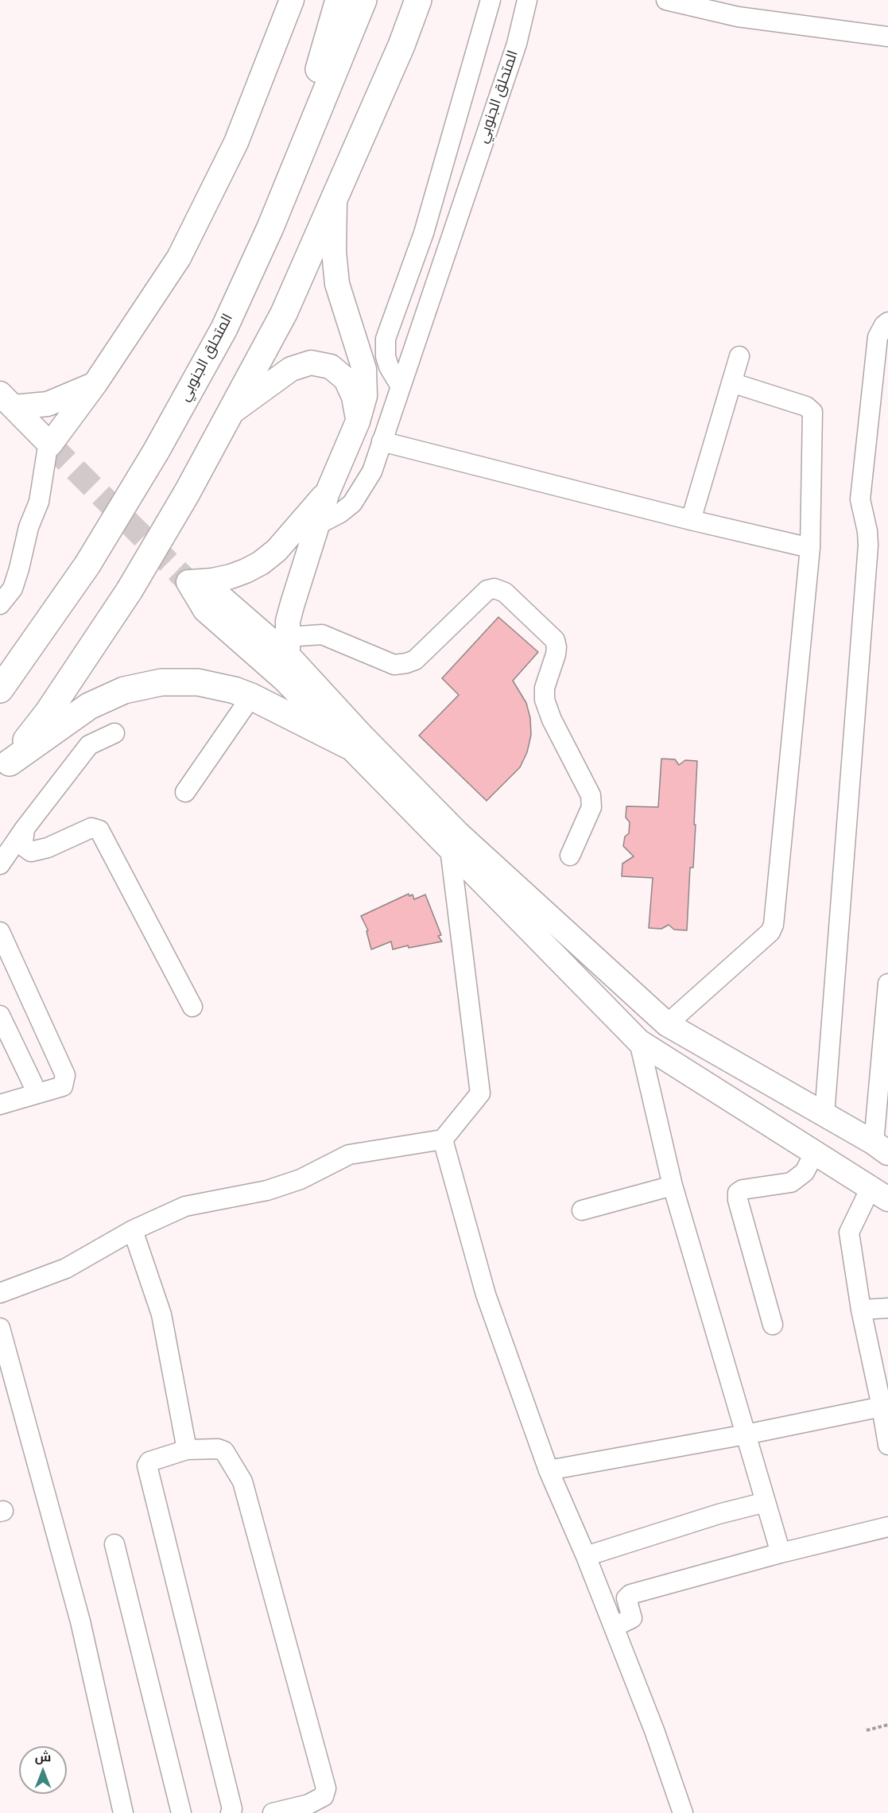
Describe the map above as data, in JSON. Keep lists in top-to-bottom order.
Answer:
{
  "streets": {
    "highway": ["المتحلق الجنوبي"]
  },
  "north": "top"
}
